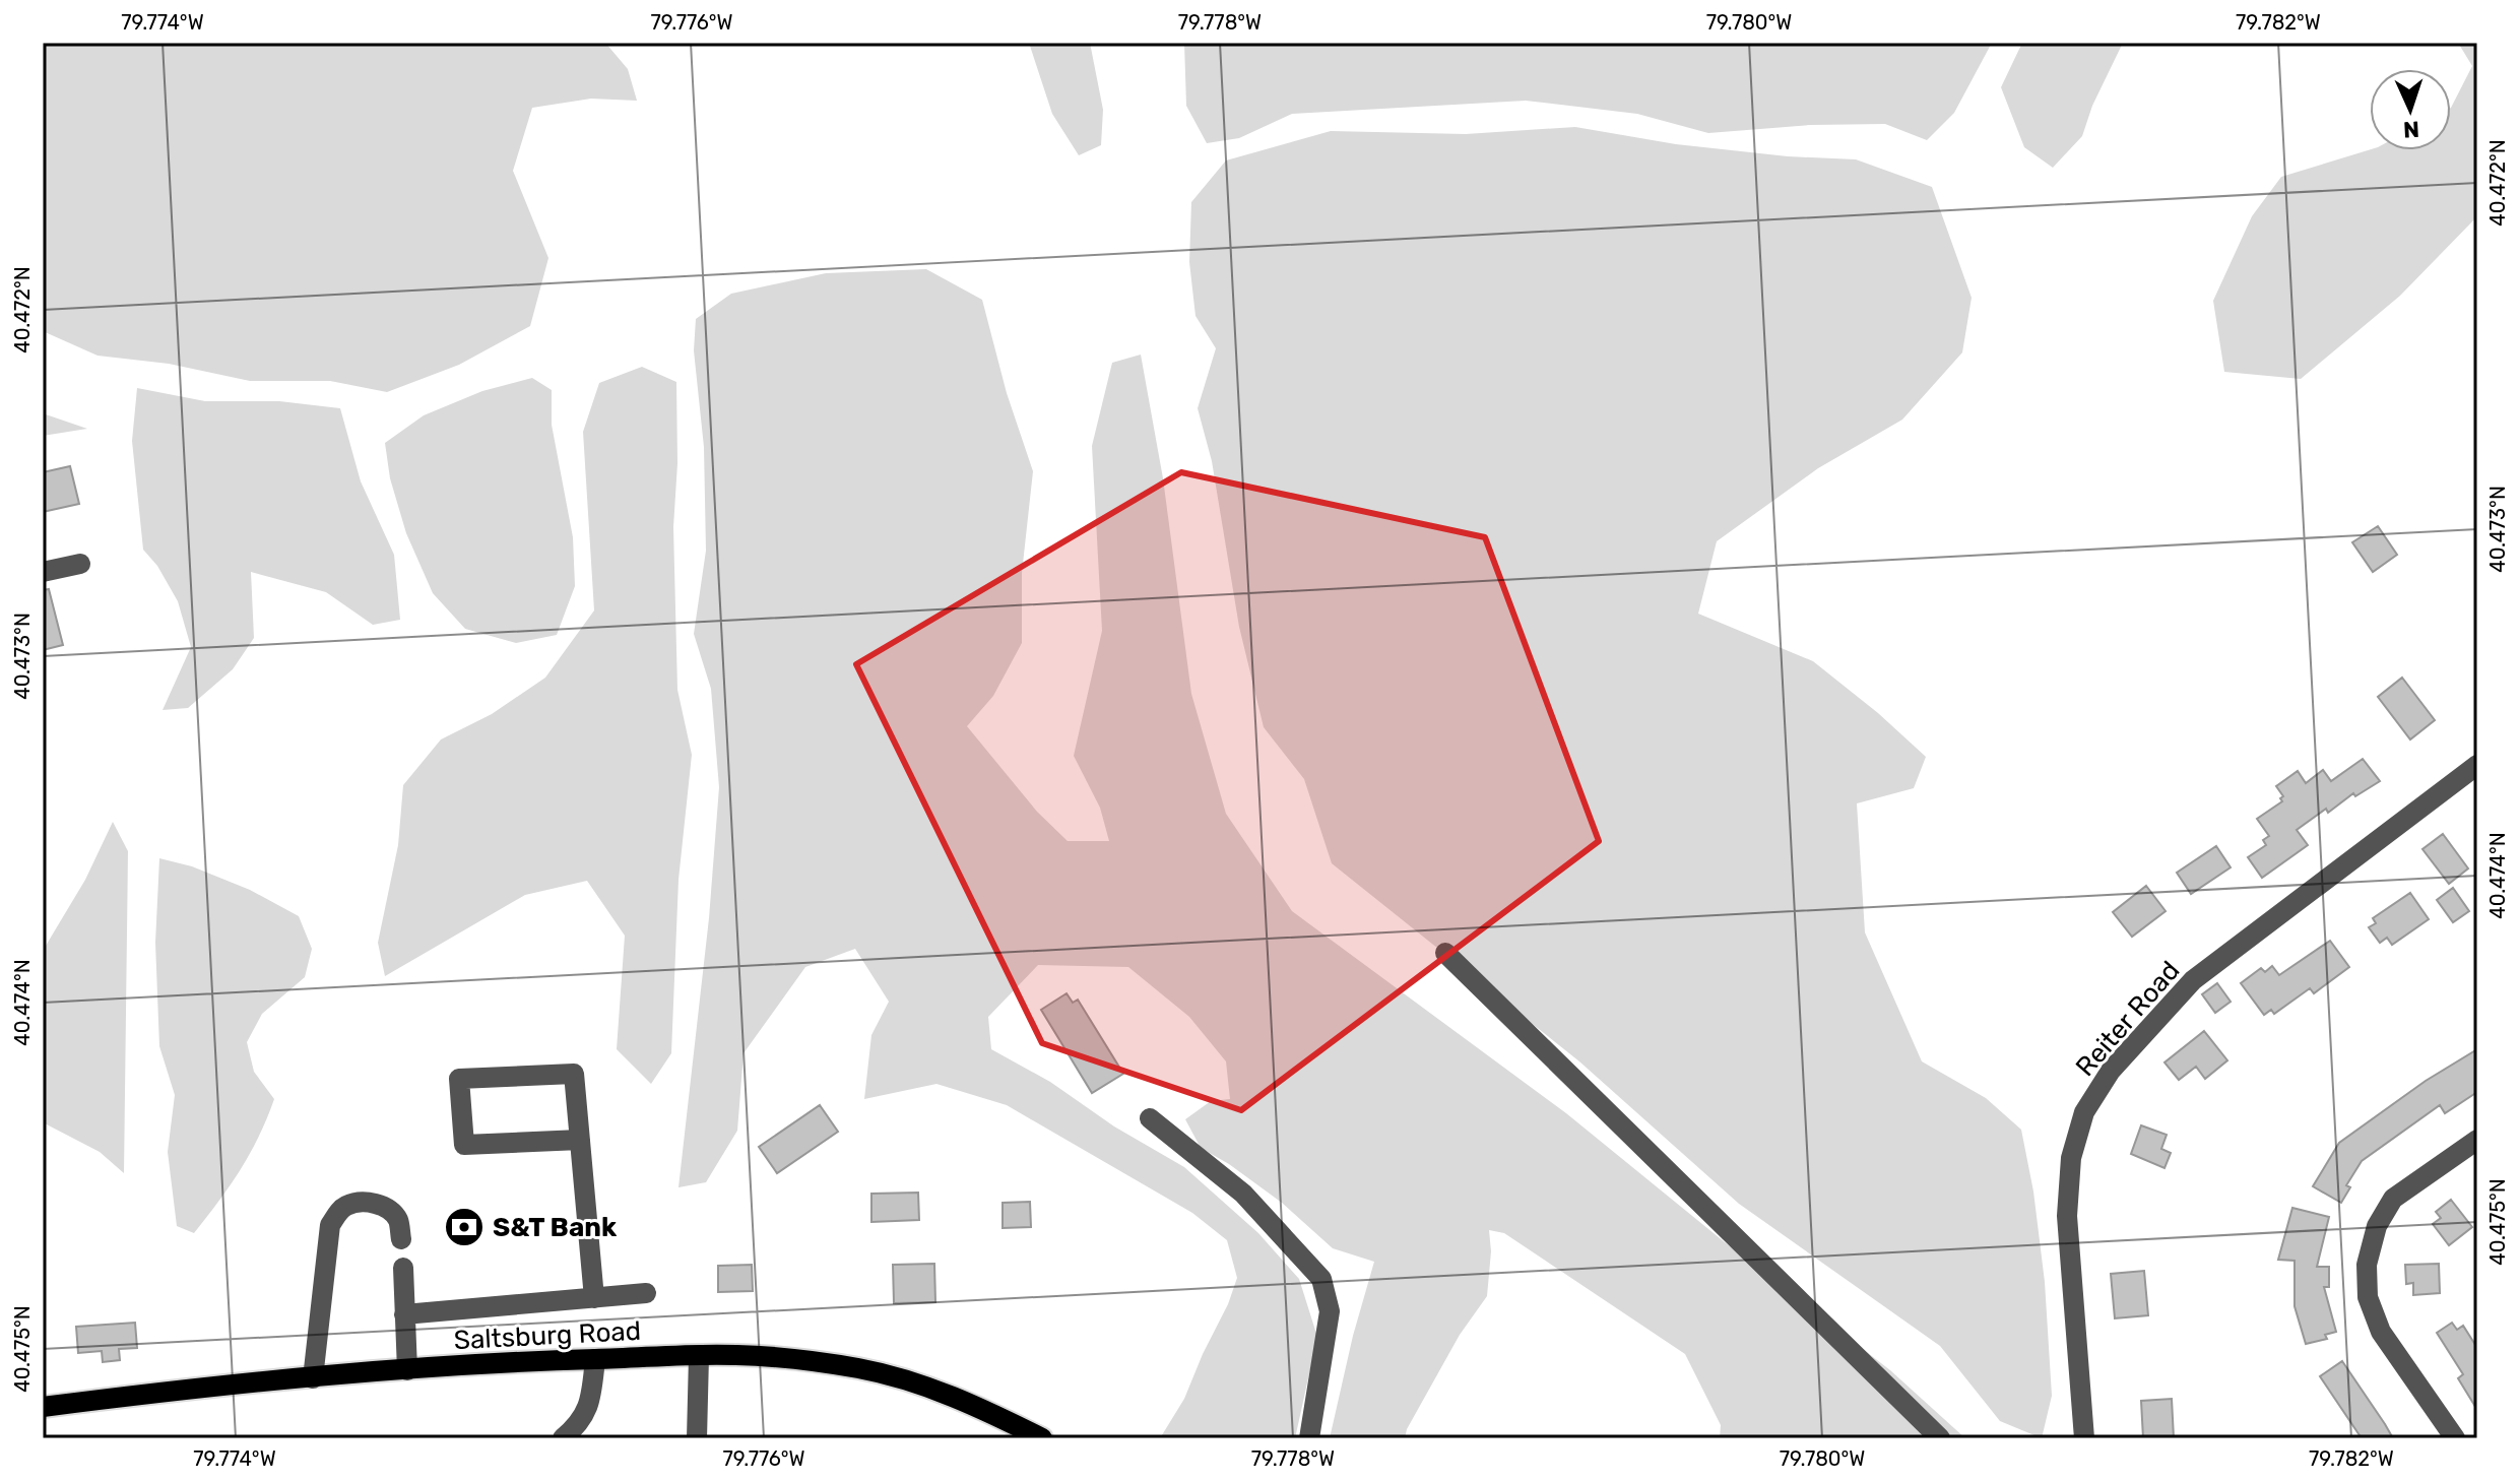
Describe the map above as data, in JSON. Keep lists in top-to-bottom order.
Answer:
{
  "streets": {
    "main road": ["Saltsburg Road"],
    "street": ["Reiter Road"]
  },
  "places": {
    "bank": ["S&T Bank"]
  },
  "north": "bottom",
  "coordinates": [
    "79.774°W",
    "79.776°W",
    "79.778°W",
    "79.780°W",
    "79.782°W",
    "40.472°N",
    "40.473°N",
    "40.474°N",
    "40.475°N"
  ]
}
